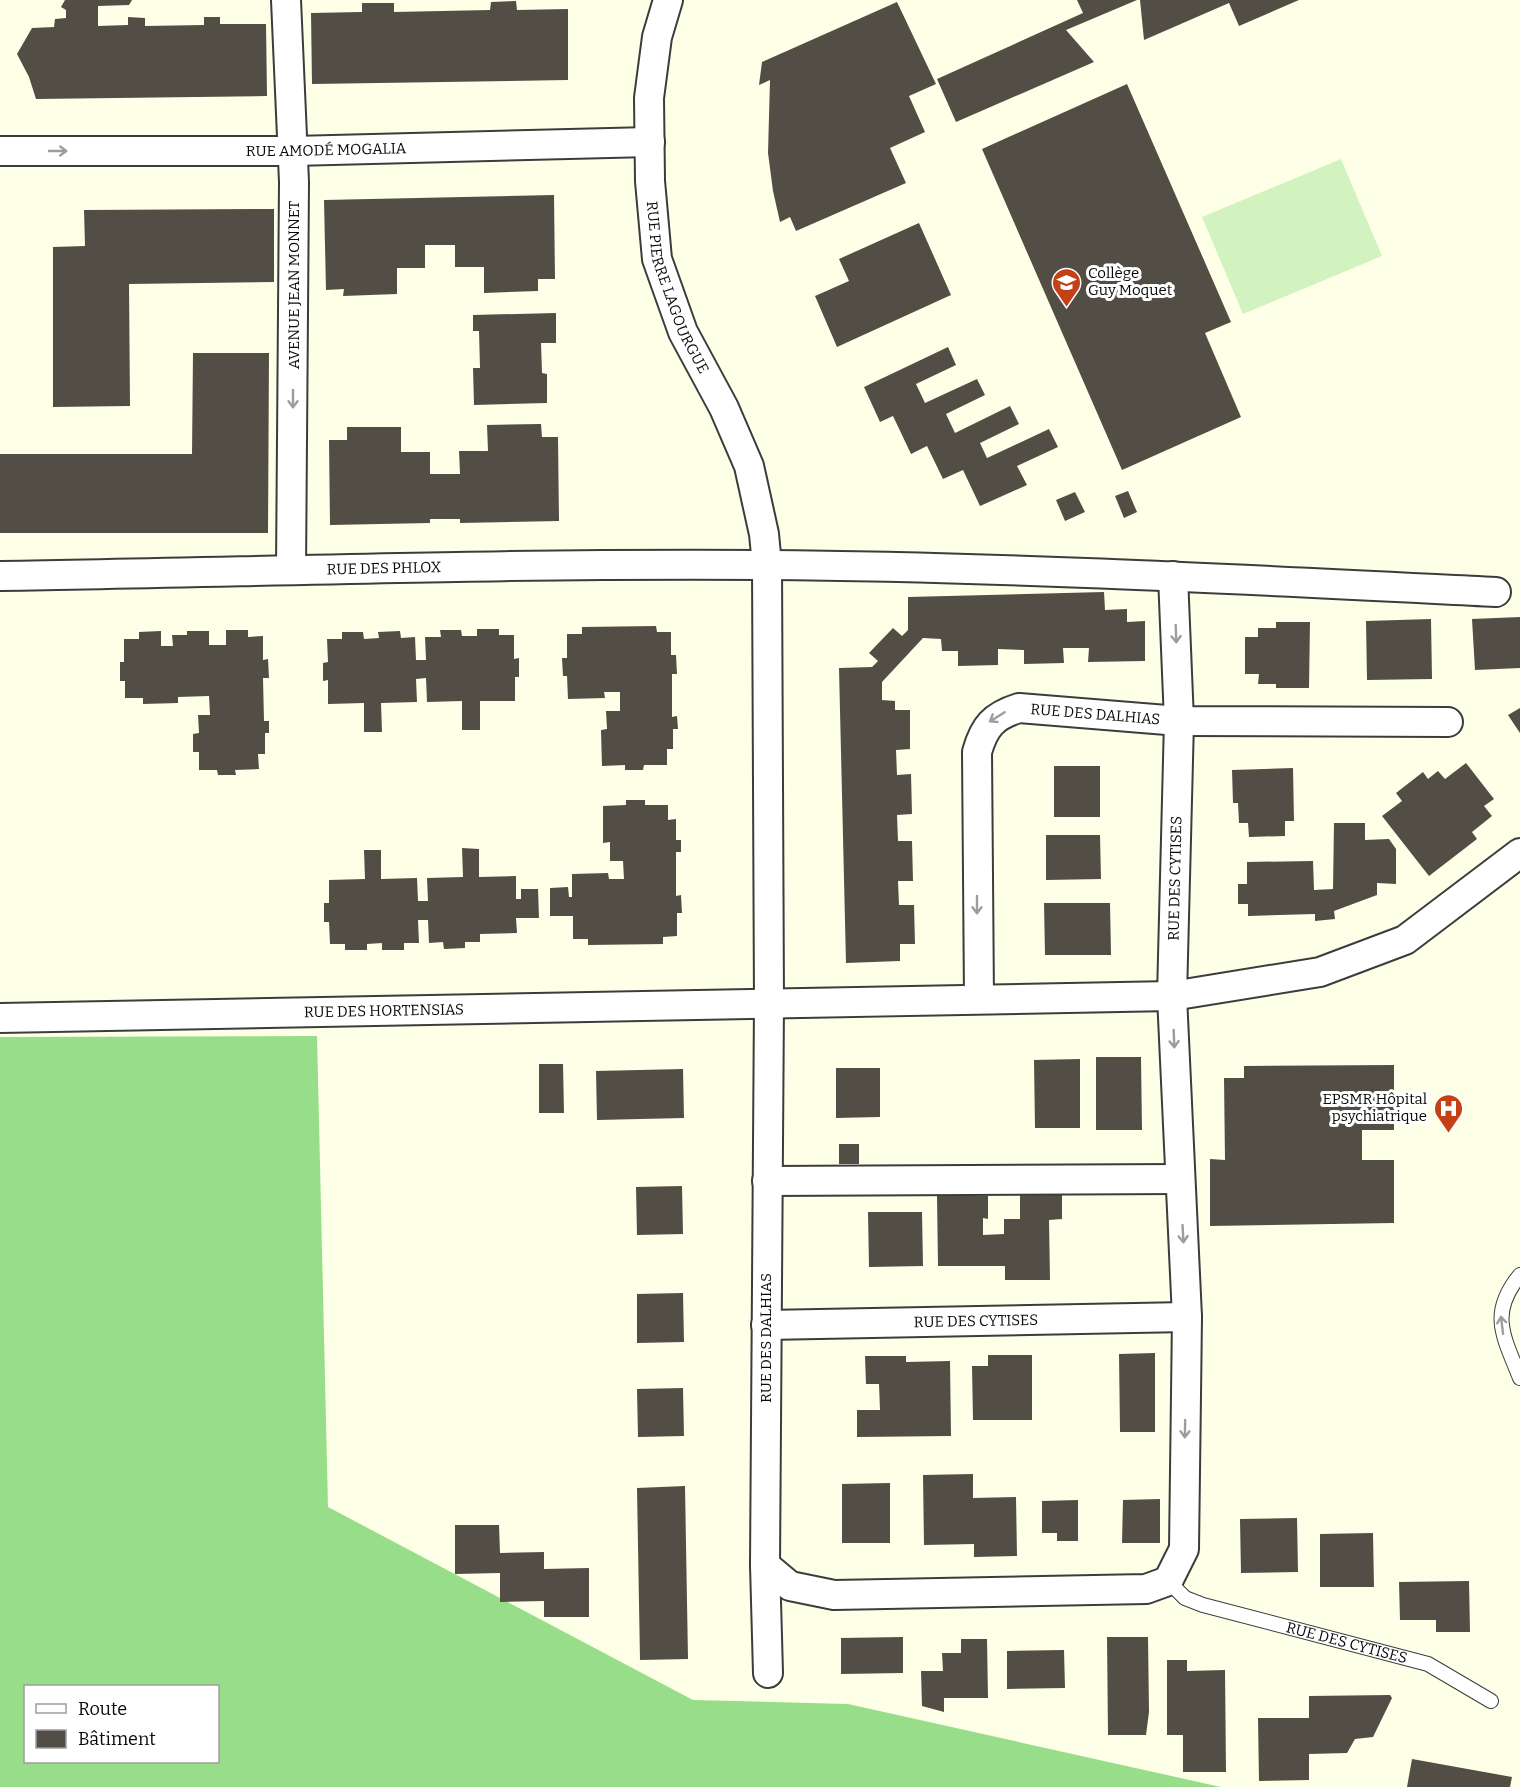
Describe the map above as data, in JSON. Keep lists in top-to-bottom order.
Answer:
{
  "streets": {
    "street": [
      "RUE AMODÉ MOGALIA",
      "AVENUE JEAN MONNET",
      "RUE PIERRE LAGOURGUE",
      "RUE DES PHLOX",
      "RUE DES DALHIAS",
      "RUE DES CYTISES",
      "RUE DES HORTENSIAS"
    ]
  },
  "crossings": [
    ["RUE AMODÉ MOGALIA", "AVENUE JEAN MONNET"],
    ["RUE AMODÉ MOGALIA", "RUE PIERRE LAGOURGUE"],
    ["AVENUE JEAN MONNET", "RUE DES PHLOX"],
    ["RUE PIERRE LAGOURGUE", "RUE DES PHLOX"],
    ["RUE PIERRE LAGOURGUE", "RUE DES DALHIAS"],
    ["RUE DES PHLOX", "RUE DES DALHIAS"],
    ["RUE DES PHLOX", "RUE DES CYTISES"],
    ["RUE DES DALHIAS", "RUE DES CYTISES"],
    ["RUE DES DALHIAS", "RUE DES HORTENSIAS"]
  ],
  "one_way": ["RUE AMODÉ MOGALIA", "AVENUE JEAN MONNET", "RUE DES CYTISES"],
  "places": {
    "school or university": ["Collège Guy Moquet"],
    "hospital": ["EPSMR Hôpital psychiatrique"]
  },
  "legend": ["Route", "Bâtiment"]
}
